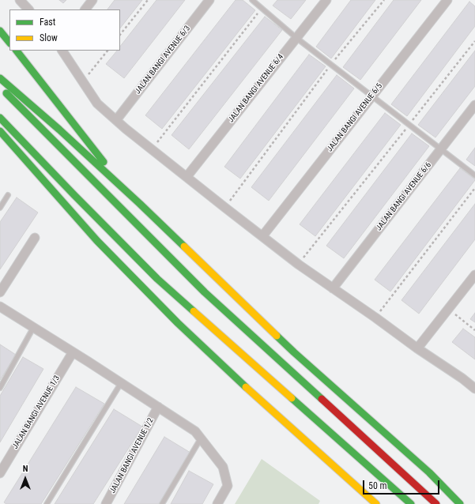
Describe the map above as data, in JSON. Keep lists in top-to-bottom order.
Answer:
{
  "streets": {
    "street": [
      "JALAN BANGI AVENUE 6/3",
      "JALAN BANGI AVENUE 6/4",
      "JALAN BANGI AVENUE 6/5",
      "JALAN BANGI AVENUE 6/6",
      "JALAN BANGI AVENUE 1/3",
      "JALAN BANGI AVENUE 1/2"
    ]
  },
  "legend": ["Fast", "Slow"],
  "scale_bar": "50 m",
  "north": "top"
}
